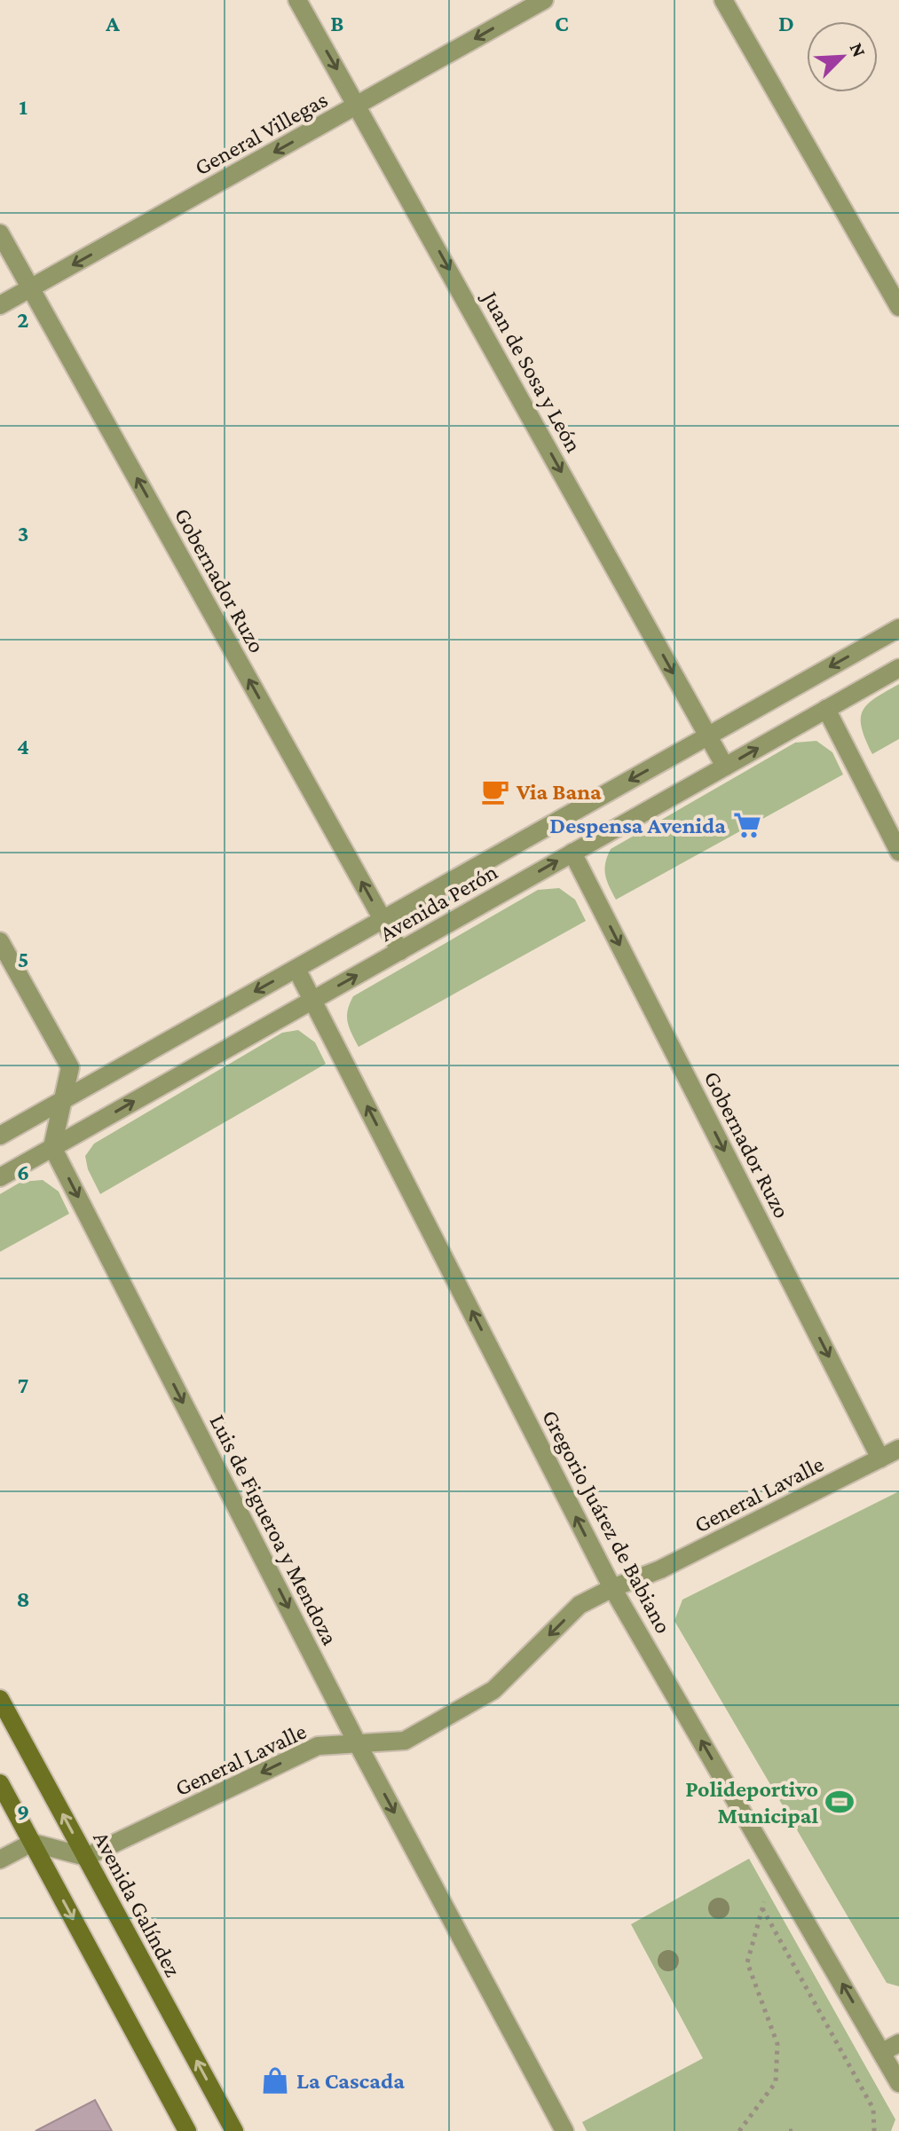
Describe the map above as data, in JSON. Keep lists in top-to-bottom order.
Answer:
{
  "streets": {
    "main road": ["Avenida Galíndez"],
    "street": [
      "General Villegas",
      "Juan de Sosa y León",
      "Gobernador Ruzo",
      "Avenida Perón",
      "General Lavalle",
      "Gregorio Juárez de Babiano",
      "Luis de Figueroa y Mendoza"
    ]
  },
  "crossings": [
    ["General Villegas", "Juan de Sosa y León"],
    ["General Villegas", "Gobernador Ruzo"],
    ["Juan de Sosa y León", "Avenida Perón"],
    ["Gobernador Ruzo", "Avenida Perón"],
    ["Gobernador Ruzo", "General Lavalle"],
    ["Avenida Perón", "Gregorio Juárez de Babiano"],
    ["Avenida Perón", "Luis de Figueroa y Mendoza"],
    ["General Lavalle", "Gregorio Juárez de Babiano"],
    ["General Lavalle", "Luis de Figueroa y Mendoza"],
    ["General Lavalle", "Avenida Galíndez"]
  ],
  "one_way": [
    "General Villegas",
    "Juan de Sosa y León",
    "General Lavalle",
    "Gregorio Juárez de Babiano",
    "Luis de Figueroa y Mendoza"
  ],
  "places": {
    "cafe": ["Via Bana"],
    "supermarket": ["Despensa Avenida"],
    "sports": ["Polideportivo Municipal"],
    "shop": ["La Cascada"]
  },
  "north": "top right",
  "grid": {
    "columns": [
      "A",
      "B",
      "C",
      "D"
    ],
    "rows": [
      "1",
      "2",
      "3",
      "4",
      "5",
      "6",
      "7",
      "8",
      "9"
    ]
  }
}
